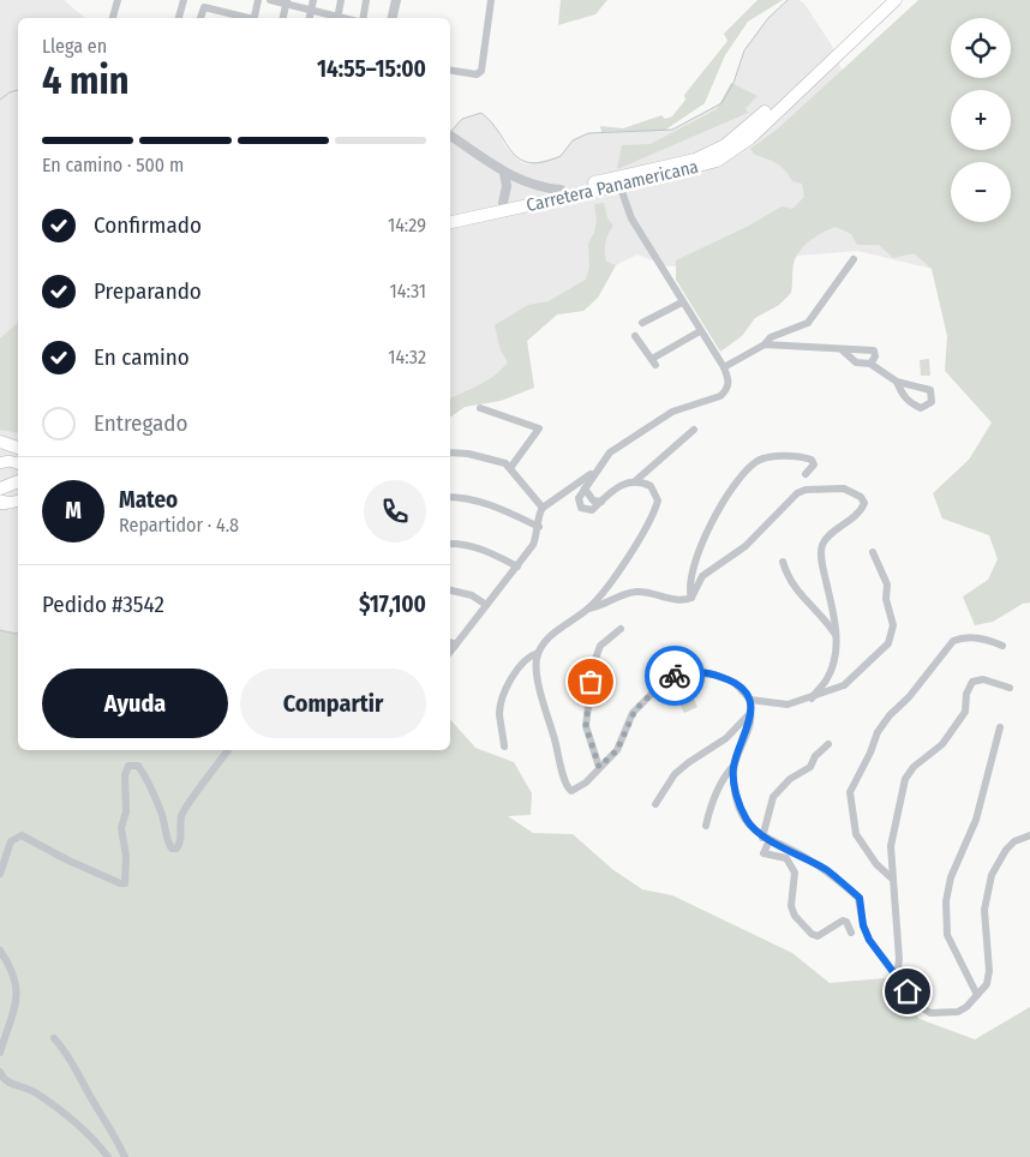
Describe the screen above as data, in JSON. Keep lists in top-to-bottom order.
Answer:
{
  "streets": {
    "highway": ["Carretera Panamericana"]
  },
  "page": {
    "map_buttons": ["+", "−"],
    "heading": ["4 min", "Llega en", "14:55–15:00"],
    "panel": [
      "Mateo",
      "Repartidor · 4.8",
      "Pedido #3542",
      "$17,100"
    ],
    "bar": "En camino · 500 m",
    "list": [
      ["Confirmado", "14:29"],
      ["Preparando", "14:31"],
      ["En camino", "14:32"],
      "Entregado"
    ],
    "round": "M",
    "buttons": ["Ayuda", "Compartir"]
  }
}
